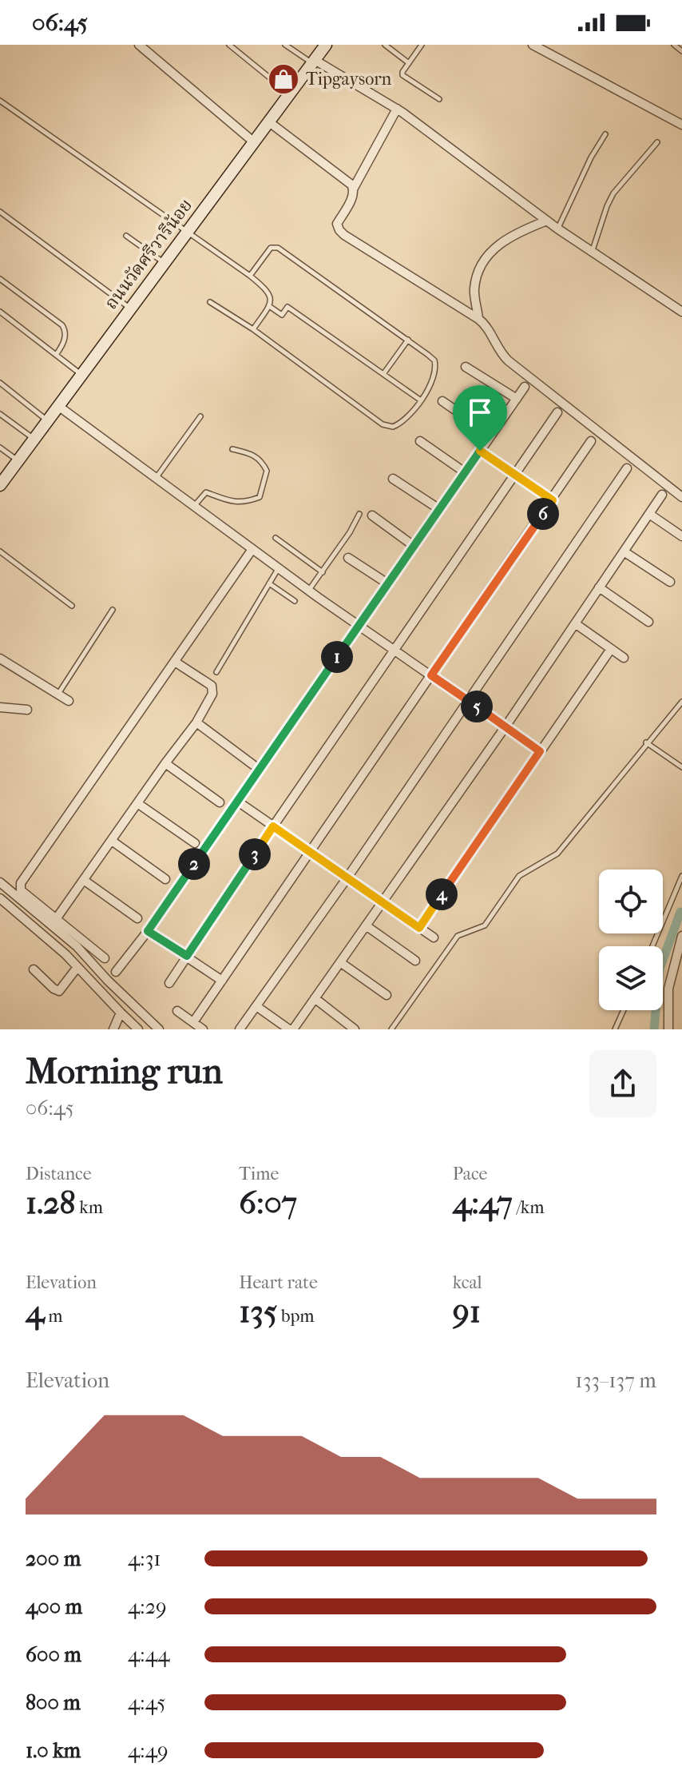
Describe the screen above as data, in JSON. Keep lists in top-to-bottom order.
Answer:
{
  "streets": {
    "main road": ["ถนนวัดศรีวารีน้อย"]
  },
  "places": {
    "shop": ["Tipgaysorn"]
  },
  "page": {
    "status": "06:45",
    "pins": [
      "6",
      "1",
      "5",
      "3",
      "2",
      "4"
    ],
    "heading": ["Morning run", "06:45"],
    "stats": [
      ["Distance", "1.28 km"],
      ["Time", "6:07"],
      ["Pace", "4:47 /km"],
      ["Elevation", "4 m"],
      ["Heart rate", "135 bpm"],
      ["kcal", "91"]
    ],
    "chart": ["Elevation", "133–137 m"],
    "list": [
      {
        "name": "200 m",
        "note": "4:31"
      },
      {
        "name": "400 m",
        "note": "4:29"
      },
      {
        "name": "600 m",
        "note": "4:44"
      },
      {
        "name": "800 m",
        "note": "4:45"
      },
      {
        "name": "1.0 km",
        "note": "4:49"
      }
    ]
  }
}
